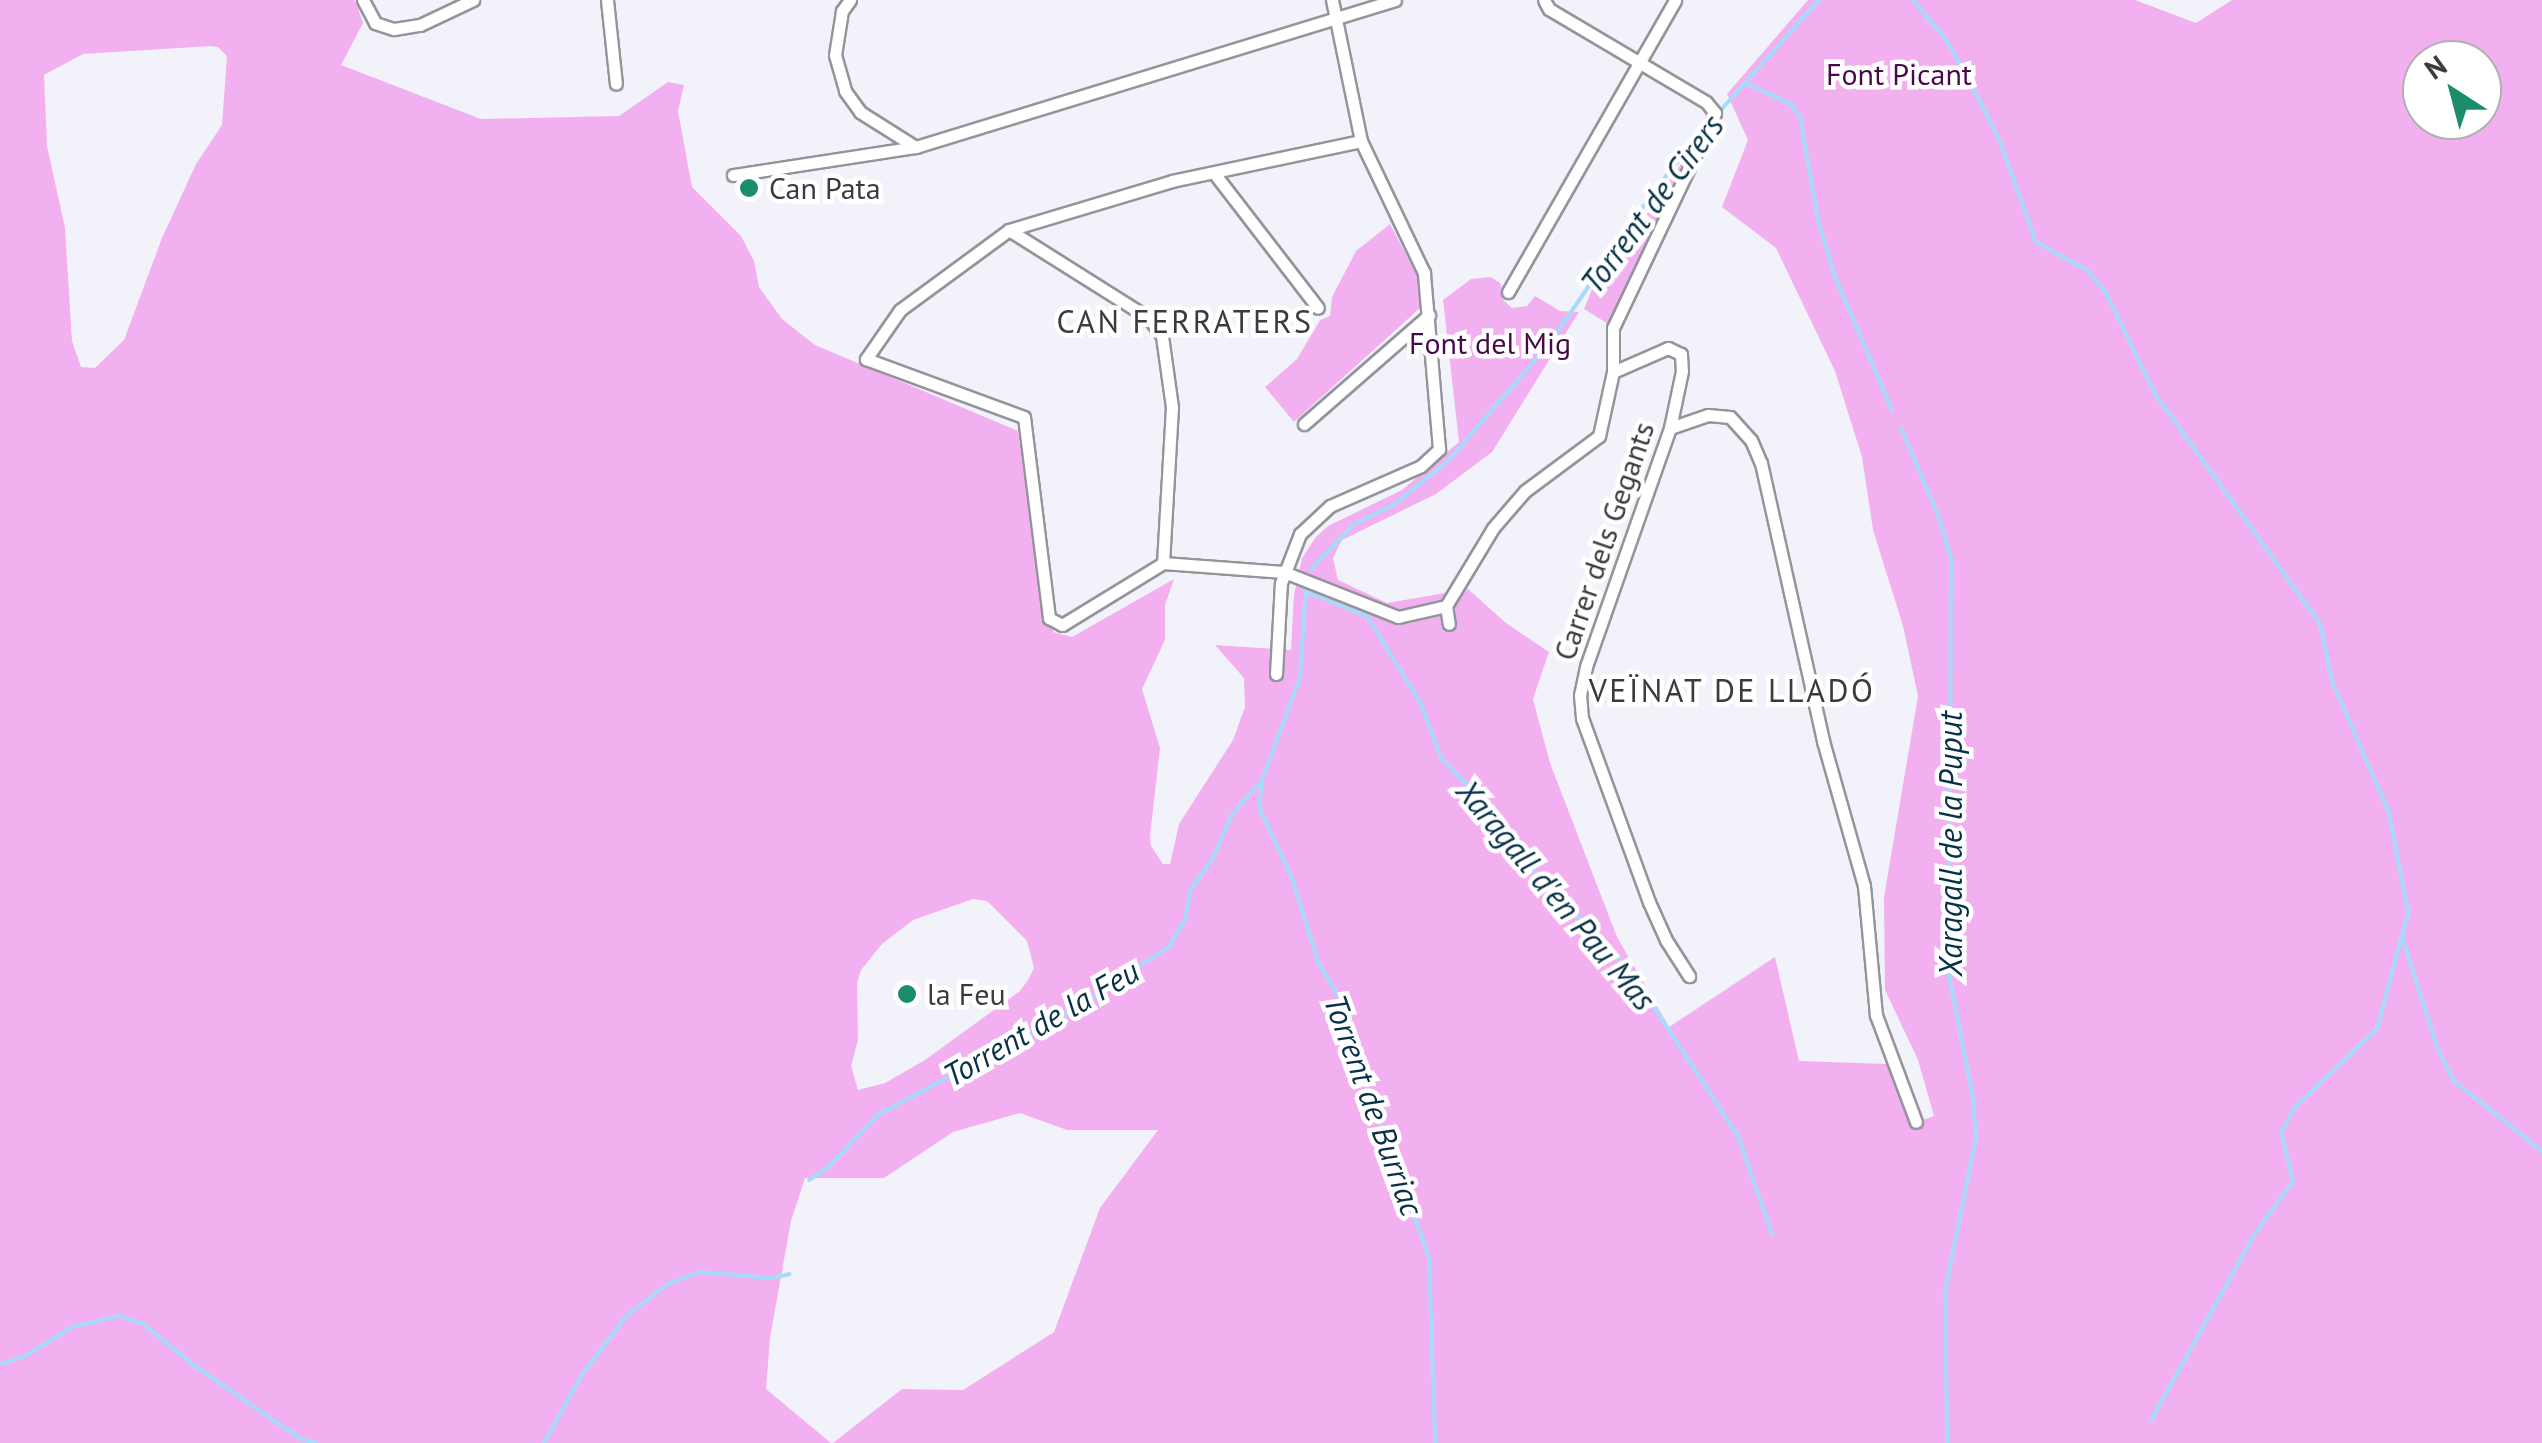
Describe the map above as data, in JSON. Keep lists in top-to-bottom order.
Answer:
{
  "streets": {
    "street": ["Carrer dels Gegants"]
  },
  "districts": ["CAN FERRATERS", "VEÏNAT DE LLADÓ"],
  "water": [
    "Torrent de Cirers",
    "Xaragall de la Puput",
    "Xaragall d'en Pau Mas",
    "Torrent de la Feu",
    "Torrent de Burriac"
  ],
  "parks": ["Font Picant", "Font del Mig"],
  "places": ["Can Pata", "la Feu"],
  "north": "top left"
}
